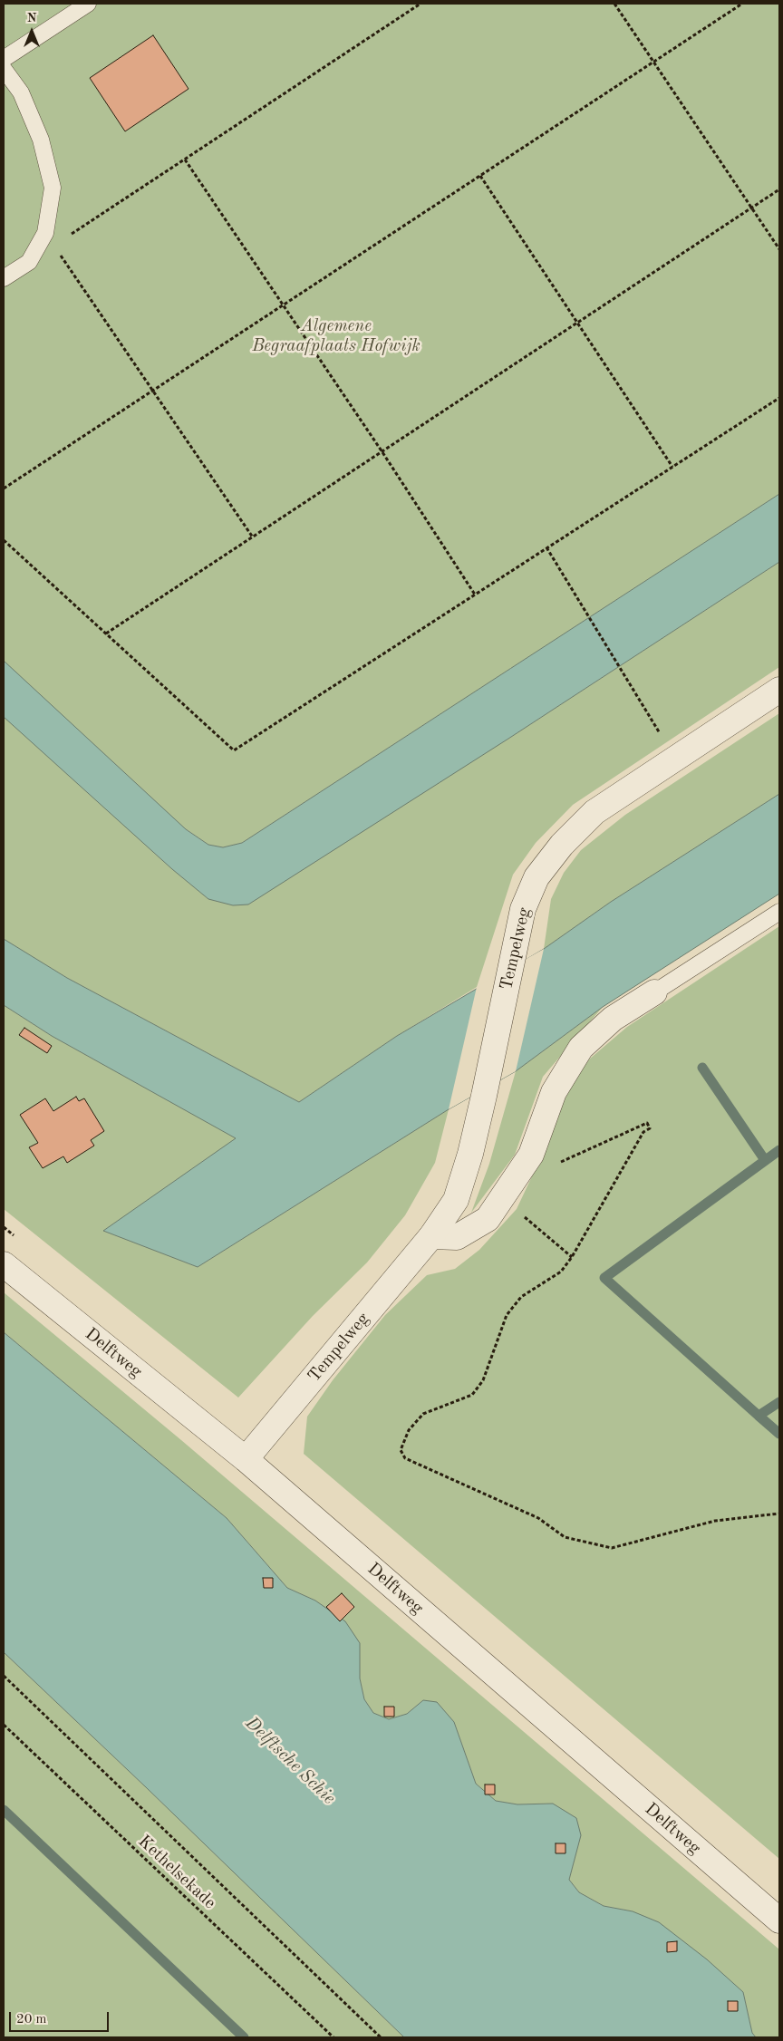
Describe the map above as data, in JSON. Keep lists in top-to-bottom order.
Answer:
{
  "streets": {
    "street": ["Tempelweg", "Delftweg"],
    "path": ["Kethelsekade"]
  },
  "crossings": [
    ["Tempelweg", "Delftweg"]
  ],
  "water": ["Delftsche Schie"],
  "parks": ["Algemene Begraafplaats Hofwijk"],
  "scale_bar": "20 m",
  "north": "top"
}
